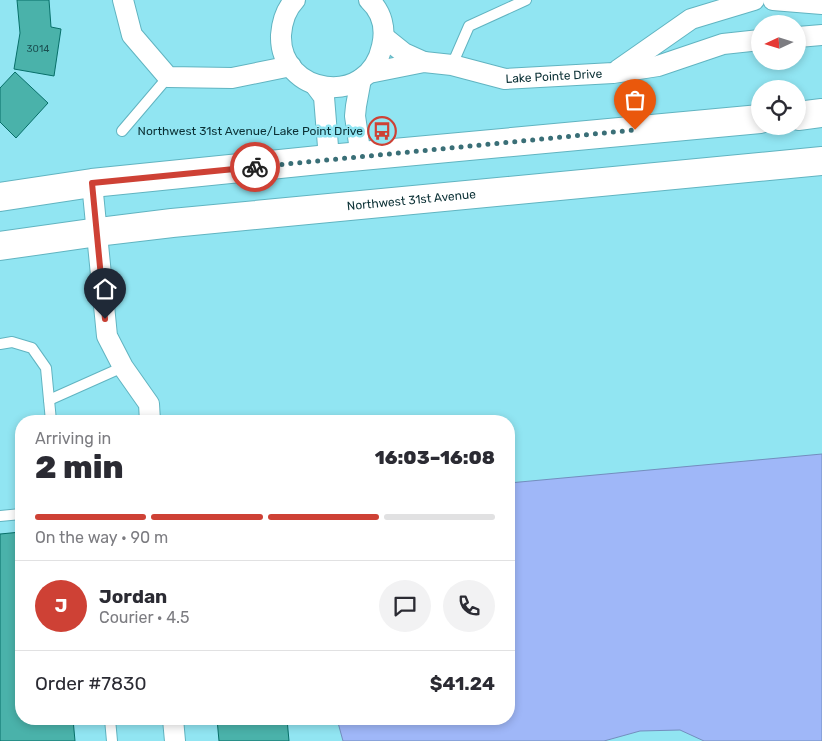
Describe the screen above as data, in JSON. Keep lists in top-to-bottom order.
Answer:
{
  "streets": {
    "main road": ["Northwest 31st Avenue"],
    "street": ["Lake Pointe Drive"]
  },
  "places": {
    "bus stop": ["Northwest 31st Avenue/Lake Point Drive"]
  },
  "house_numbers": ["3014"],
  "north": "left",
  "page": {
    "heading": ["2 min", "Arriving in", "16:03–16:08"],
    "panel": [
      "Jordan",
      "Courier · 4.5",
      "Order #7830",
      "$41.24"
    ],
    "bar": "On the way · 90 m",
    "round": "J"
  }
}
